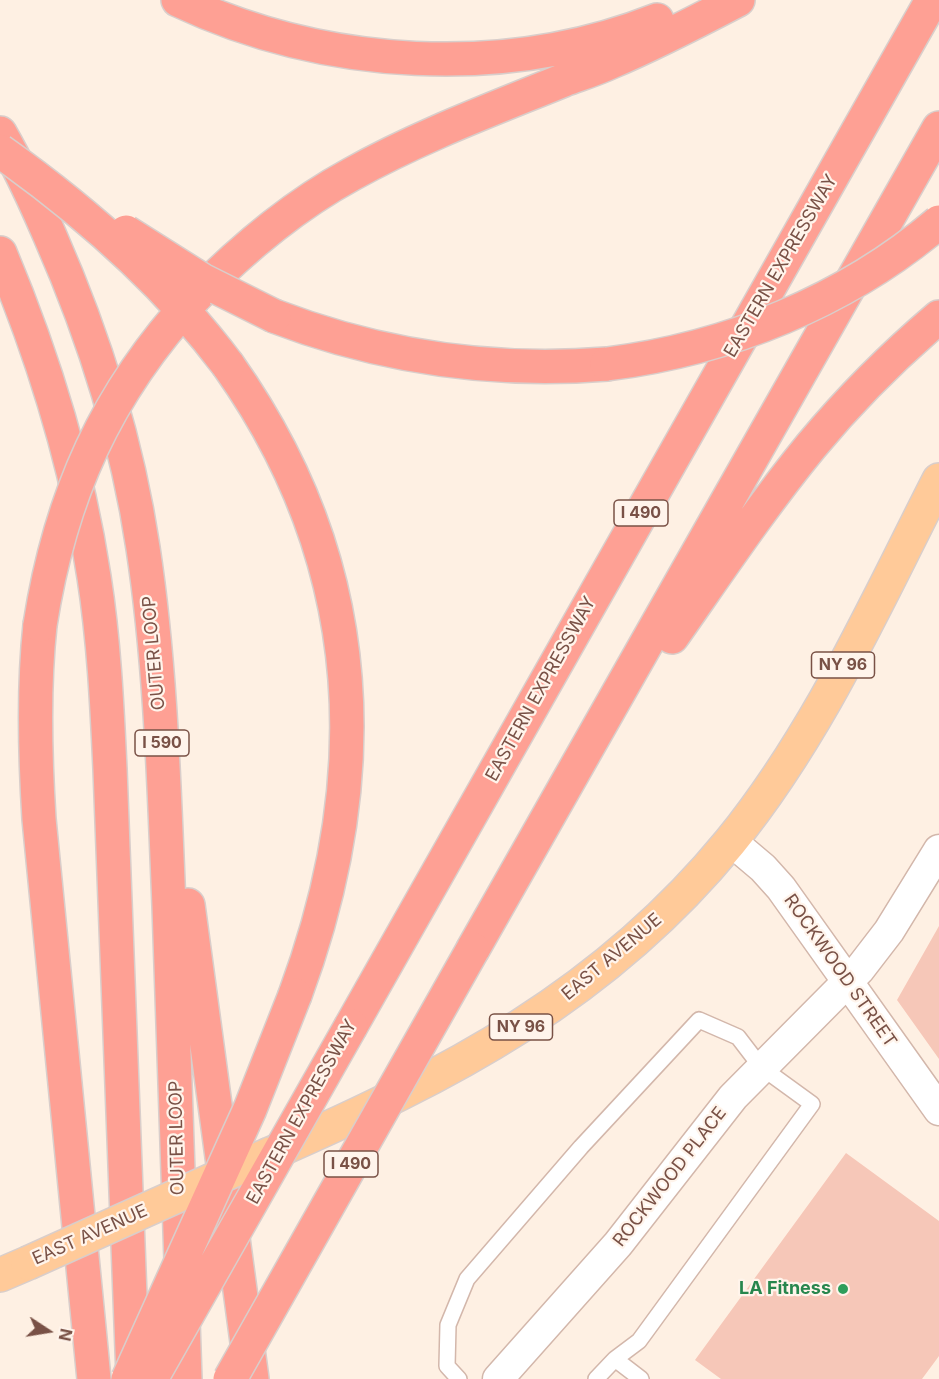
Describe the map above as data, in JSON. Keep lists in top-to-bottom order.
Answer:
{
  "streets": {
    "highway": [
      "EASTERN EXPRESSWAY",
      "I 490",
      "OUTER LOOP",
      "I 590"
    ],
    "main road": ["NY 96", "EAST AVENUE"],
    "street": ["ROCKWOOD STREET", "ROCKWOOD PLACE"]
  },
  "crossings": [
    ["EAST AVENUE", "ROCKWOOD STREET"],
    ["ROCKWOOD STREET", "ROCKWOOD PLACE"]
  ],
  "places": ["LA Fitness"],
  "north": "right"
}
